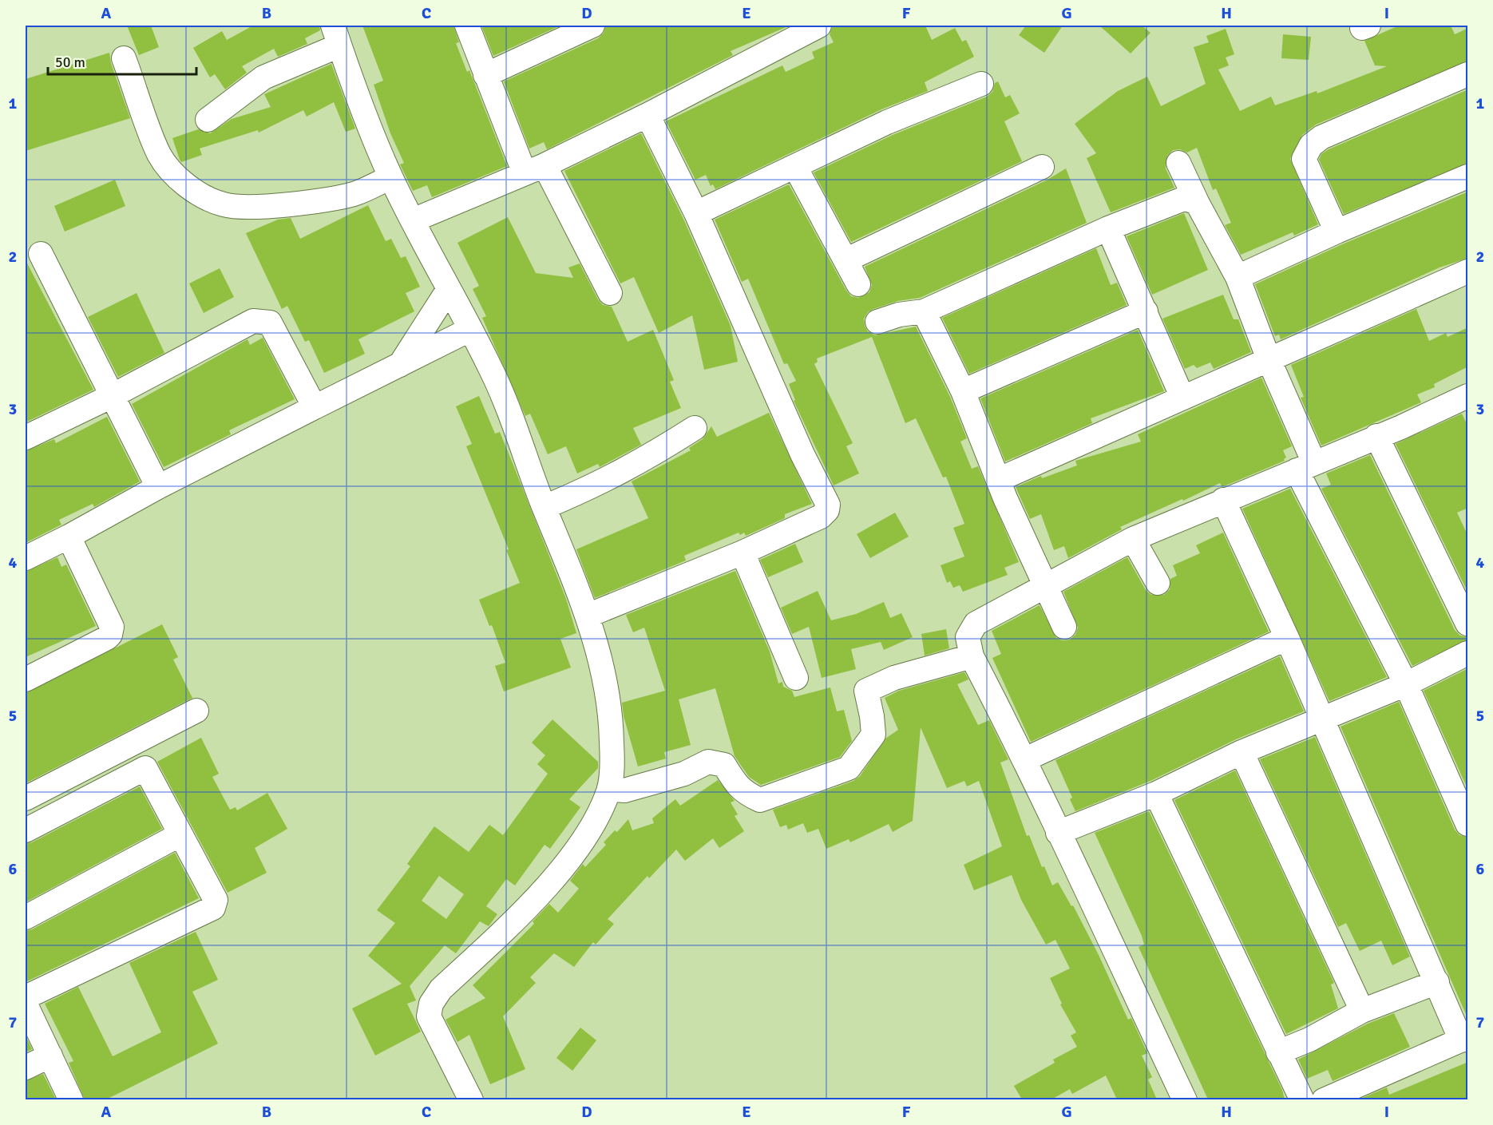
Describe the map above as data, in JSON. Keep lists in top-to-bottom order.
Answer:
{
  "scale_bar": "50 m",
  "grid": {
    "columns": [
      "A",
      "B",
      "C",
      "D",
      "E",
      "F",
      "G",
      "H",
      "I"
    ],
    "rows": [
      "1",
      "2",
      "3",
      "4",
      "5",
      "6",
      "7"
    ]
  }
}
